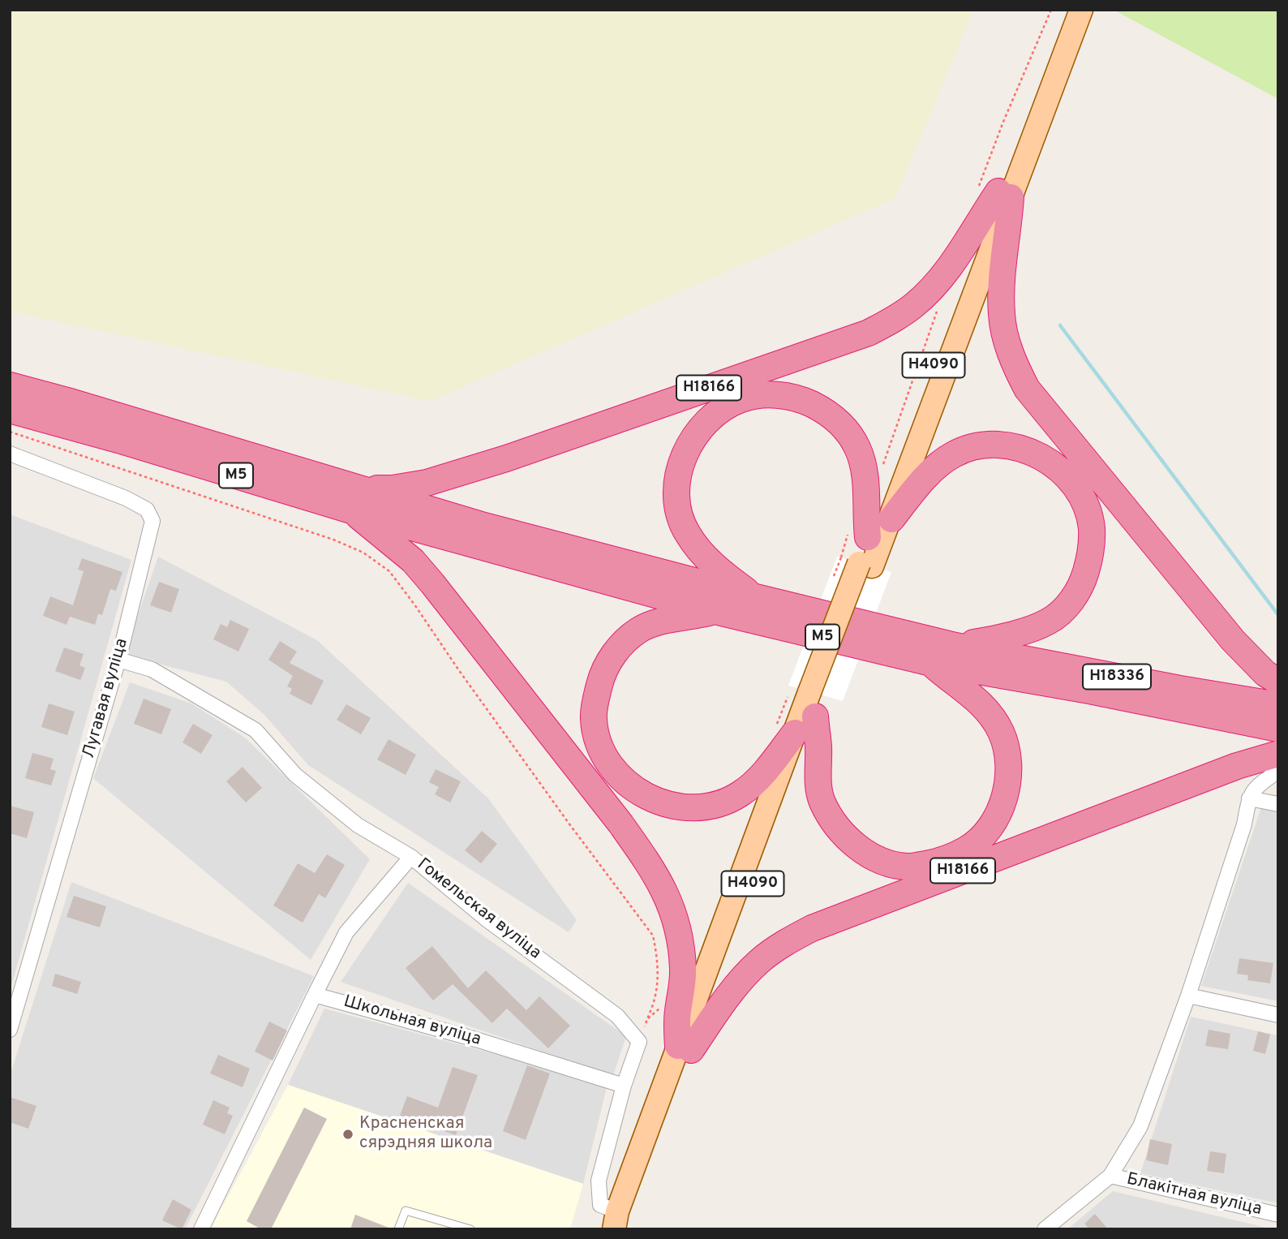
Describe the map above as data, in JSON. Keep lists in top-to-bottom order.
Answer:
{
  "streets": {
    "highway": ["Н18166", "М5", "Н18336"],
    "main road": ["Н4090"],
    "street": [
      "Лугавая вуліца",
      "Гомельская вуліца",
      "Школьная вуліца",
      "Блакітная вуліца"
    ]
  },
  "crossings": [
    ["Н4090", "Н18166"],
    ["Н18166", "М5"],
    ["Н18166", "Н18336"],
    ["М5", "Н18336"],
    ["Гомельская вуліца", "Школьная вуліца"]
  ],
  "places": ["Красненская сярэдняя школа"]
}
